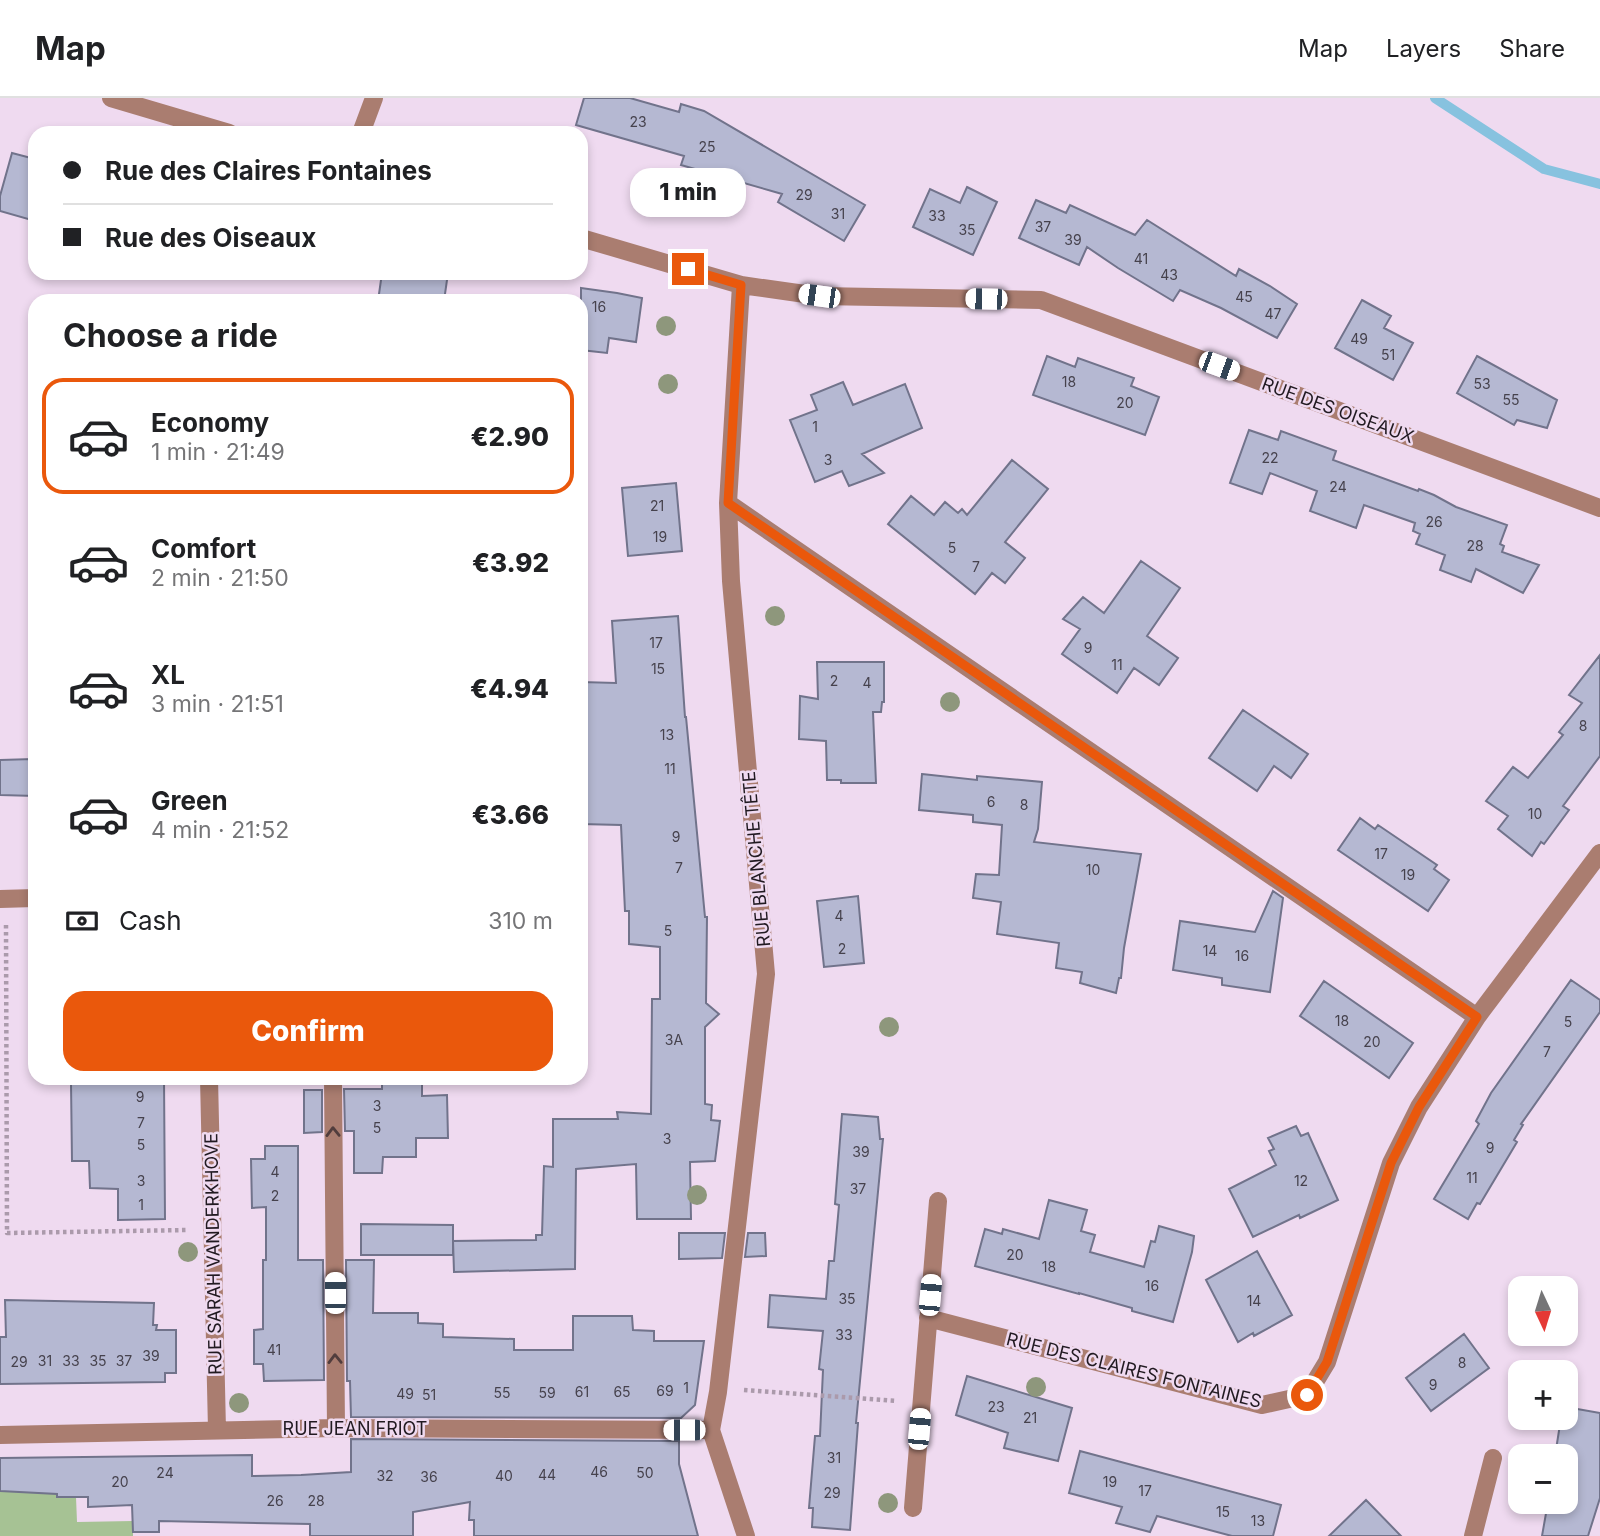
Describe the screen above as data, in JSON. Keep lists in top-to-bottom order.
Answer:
{
  "streets": {
    "street": [
      "RUE DES OISEAUX",
      "RUE BLANCHE TÊTE",
      "RUE SARAH VANDERKHOVE",
      "RUE DES CLAIRES FONTAINES",
      "RUE JEAN FRIOT"
    ]
  },
  "crossings": [
    ["RUE DES OISEAUX", "RUE BLANCHE TÊTE"],
    ["RUE BLANCHE TÊTE", "RUE JEAN FRIOT"],
    ["RUE SARAH VANDERKHOVE", "RUE JEAN FRIOT"]
  ],
  "house_numbers": [
    "23",
    "25",
    "29",
    "31",
    "33",
    "37",
    "35",
    "39",
    "41",
    "43",
    "45",
    "16",
    "47",
    "49",
    "51",
    "18",
    "53",
    "55",
    "20",
    "1",
    "22",
    "3",
    "24",
    "21",
    "26",
    "19",
    "28",
    "5",
    "7",
    "17",
    "9",
    "11",
    "15",
    "2",
    "4",
    "8",
    "13",
    "11",
    "6",
    "8",
    "10",
    "9",
    "17",
    "7",
    "10",
    "19",
    "4",
    "5",
    "2",
    "14",
    "16",
    "18",
    "5",
    "3A",
    "20",
    "7",
    "9",
    "3",
    "7",
    "5",
    "3",
    "5",
    "9",
    "39",
    "4",
    "11",
    "3",
    "12",
    "37",
    "2",
    "1",
    "20",
    "18",
    "16",
    "35",
    "14",
    "33",
    "41",
    "39",
    "31",
    "33",
    "35",
    "37",
    "29",
    "8",
    "9",
    "1",
    "69",
    "61",
    "65",
    "55",
    "59",
    "49",
    "51",
    "23",
    "21",
    "31",
    "46",
    "24",
    "50",
    "44",
    "32",
    "40",
    "36",
    "20",
    "19",
    "17",
    "29",
    "26",
    "28",
    "15",
    "13"
  ],
  "north": "bottom",
  "page": {
    "header": "Map",
    "nav": ["Map", "Layers", "Share"],
    "banner": ["Rue des Claires Fontaines", "Rue des Oiseaux"],
    "bubble": "1 min",
    "heading": "Choose a ride",
    "list": [
      {
        "name": "Economy",
        "note": "1 min · 21:49",
        "value": "€2.90"
      },
      {
        "name": "Comfort",
        "note": "2 min · 21:50",
        "value": "€3.92"
      },
      {
        "name": "XL",
        "note": "3 min · 21:51",
        "value": "€4.94"
      },
      {
        "name": "Green",
        "note": "4 min · 21:52",
        "value": "€3.66"
      }
    ],
    "pay": ["Cash", "310 m"],
    "buttons": "Confirm",
    "map_buttons": ["+", "−"]
  }
}
